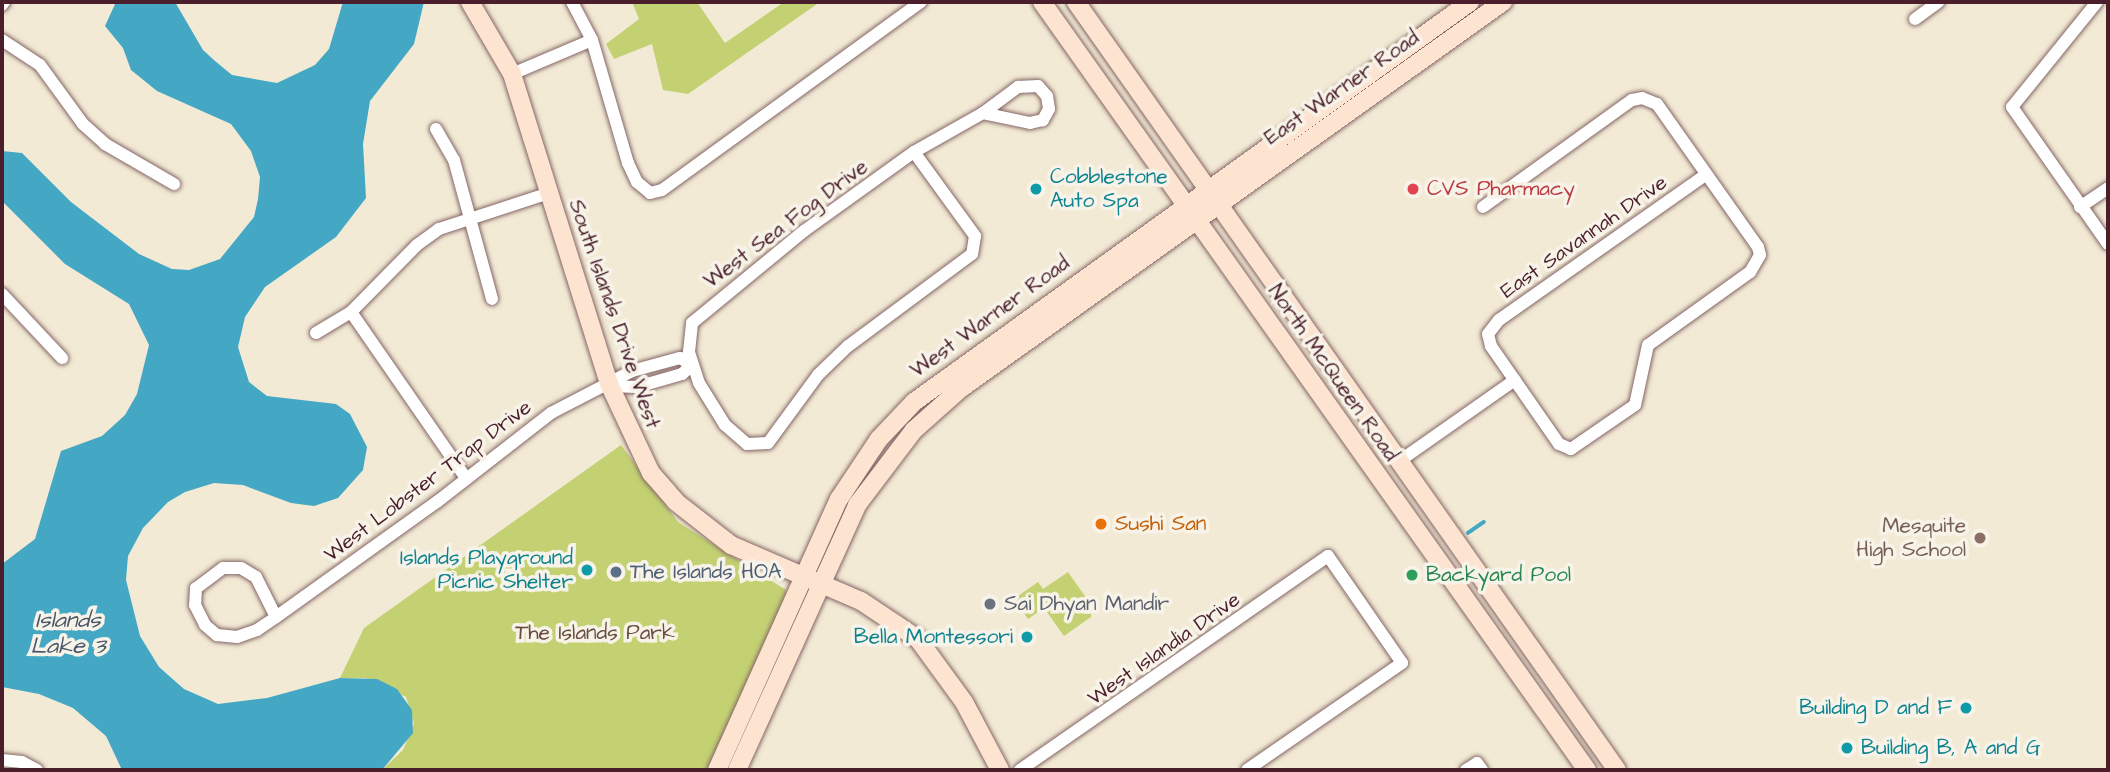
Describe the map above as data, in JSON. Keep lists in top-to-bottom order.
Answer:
{
  "streets": {
    "main road": [
      "East Warner Road",
      "South Islands Drive West",
      "West Warner Road",
      "North McQueen Road"
    ],
    "street": [
      "West Sea Fog Drive",
      "East Savannah Drive",
      "West Lobster Trap Drive",
      "West Islandia Drive"
    ]
  },
  "crossings": [
    ["East Warner Road", "West Warner Road"],
    ["East Warner Road", "North McQueen Road"],
    ["South Islands Drive West", "West Warner Road"],
    ["South Islands Drive West", "West Lobster Trap Drive"],
    ["West Warner Road", "North McQueen Road"]
  ],
  "water": ["Islands Lake 3"],
  "parks": ["The Islands Park"],
  "places": [
    "Cobblestone Auto Spa",
    "CVS Pharmacy",
    "Sushi San",
    "Mesquite High School",
    "Islands Playground Picnic Shelter",
    "The Islands HOA",
    "Backyard Pool",
    "Sai Dhyan Mandir",
    "Bella Montessori",
    "Building D and F",
    "Building B, A and G"
  ]
}
